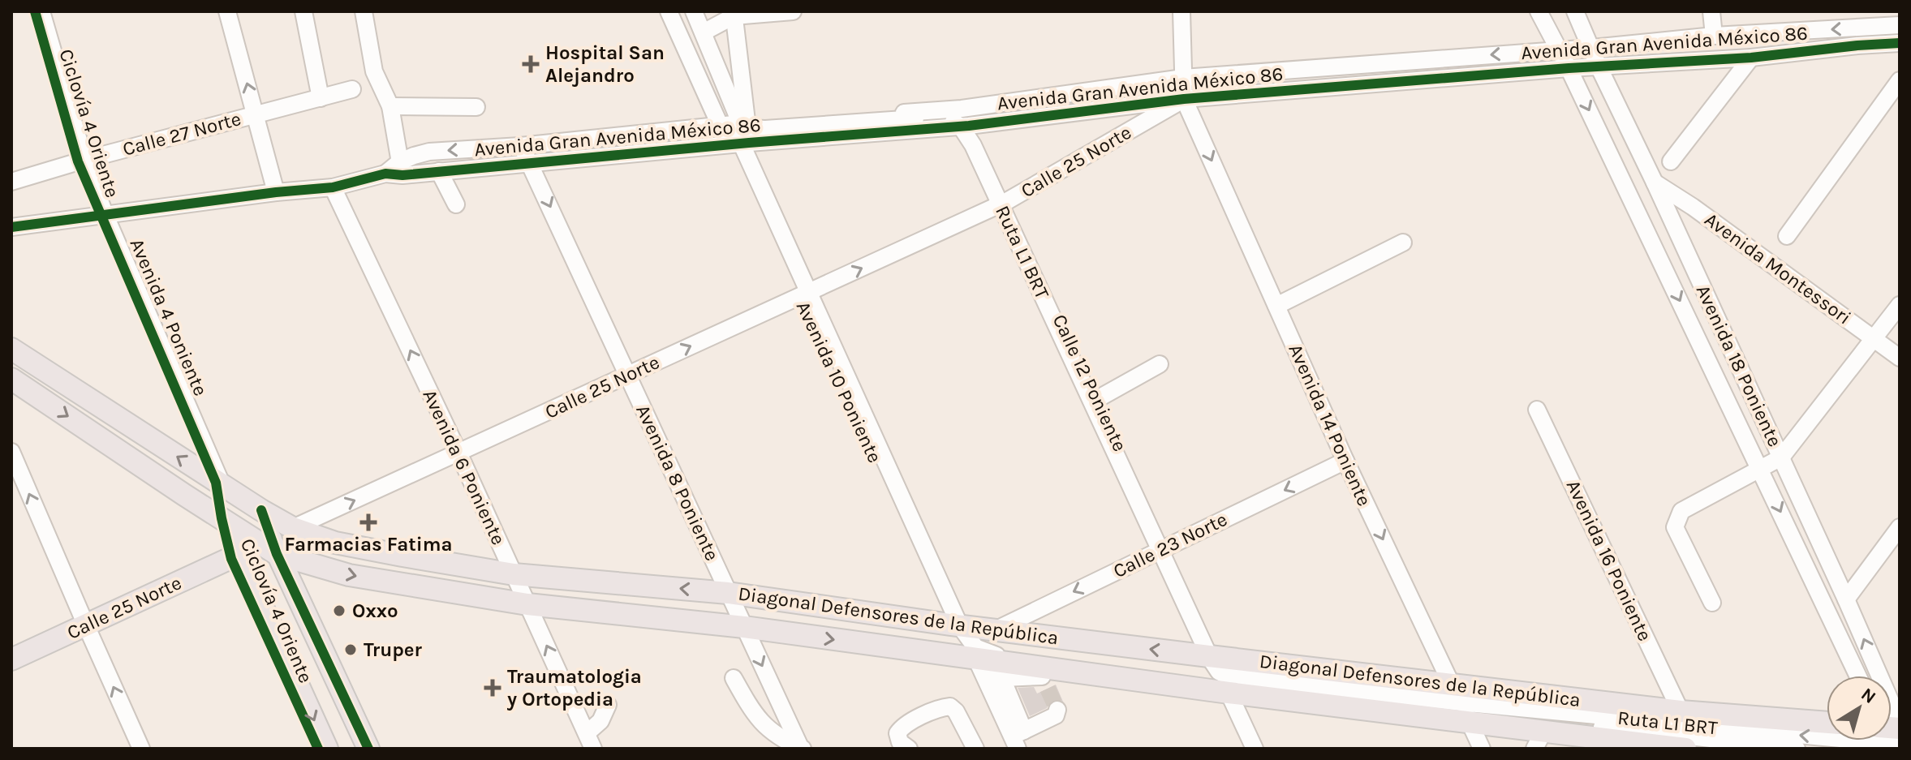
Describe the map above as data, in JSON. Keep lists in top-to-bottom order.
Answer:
{
  "streets": {
    "main road": ["Calle 25 Norte", "Avenida 4 Poniente", "Diagonal Defensores de la República"],
    "street": [
      "Avenida Gran Avenida México 86",
      "Calle 27 Norte",
      "Ruta L1 BRT",
      "Avenida Montessori",
      "Avenida 18 Poniente",
      "Avenida 10 Poniente",
      "Calle 12 Poniente",
      "Avenida 14 Poniente",
      "Avenida 6 Poniente",
      "Avenida 8 Poniente",
      "Calle 23 Norte",
      "Avenida 16 Poniente"
    ],
    "cycle path": ["Ciclovía 4 Oriente"]
  },
  "crossings": [
    ["Avenida Gran Avenida México 86", "Calle 25 Norte"],
    ["Avenida Gran Avenida México 86", "Ruta L1 BRT"],
    ["Avenida Gran Avenida México 86", "Avenida 4 Poniente"],
    ["Avenida Gran Avenida México 86", "Avenida 18 Poniente"],
    ["Avenida Gran Avenida México 86", "Avenida 10 Poniente"],
    ["Avenida Gran Avenida México 86", "Avenida 14 Poniente"],
    ["Avenida Gran Avenida México 86", "Avenida 6 Poniente"],
    ["Avenida Gran Avenida México 86", "Avenida 8 Poniente"],
    ["Calle 27 Norte", "Avenida 4 Poniente"],
    ["Calle 25 Norte", "Ruta L1 BRT"],
    ["Calle 25 Norte", "Avenida 4 Poniente"],
    ["Calle 25 Norte", "Avenida 10 Poniente"],
    ["Calle 25 Norte", "Calle 12 Poniente"],
    ["Calle 25 Norte", "Avenida 14 Poniente"],
    ["Calle 25 Norte", "Avenida 6 Poniente"],
    ["Calle 25 Norte", "Avenida 8 Poniente"],
    ["Calle 25 Norte", "Diagonal Defensores de la República"],
    ["Ruta L1 BRT", "Avenida 10 Poniente"],
    ["Ruta L1 BRT", "Calle 12 Poniente"],
    ["Ruta L1 BRT", "Avenida 14 Poniente"],
    ["Ruta L1 BRT", "Calle 23 Norte"],
    ["Ruta L1 BRT", "Diagonal Defensores de la República"],
    ["Avenida Montessori", "Avenida 18 Poniente"],
    ["Avenida 4 Poniente", "Diagonal Defensores de la República"],
    ["Avenida 10 Poniente", "Diagonal Defensores de la República"],
    ["Calle 12 Poniente", "Calle 23 Norte"],
    ["Calle 12 Poniente", "Diagonal Defensores de la República"],
    ["Avenida 14 Poniente", "Calle 23 Norte"],
    ["Avenida 14 Poniente", "Diagonal Defensores de la República"],
    ["Avenida 6 Poniente", "Diagonal Defensores de la República"],
    ["Avenida 8 Poniente", "Diagonal Defensores de la República"],
    ["Calle 23 Norte", "Diagonal Defensores de la República"],
    ["Avenida 16 Poniente", "Diagonal Defensores de la República"]
  ],
  "one_way": [
    "Calle 25 Norte",
    "Avenida 14 Poniente",
    "Avenida 6 Poniente",
    "Avenida 8 Poniente",
    "Calle 23 Norte"
  ],
  "places": {
    "health": ["Hospital San Alejandro", "Farmacias Fatima", "Traumatologia y Ortopedia"],
    "other": ["Oxxo", "Truper"]
  },
  "north": "top right"
}
